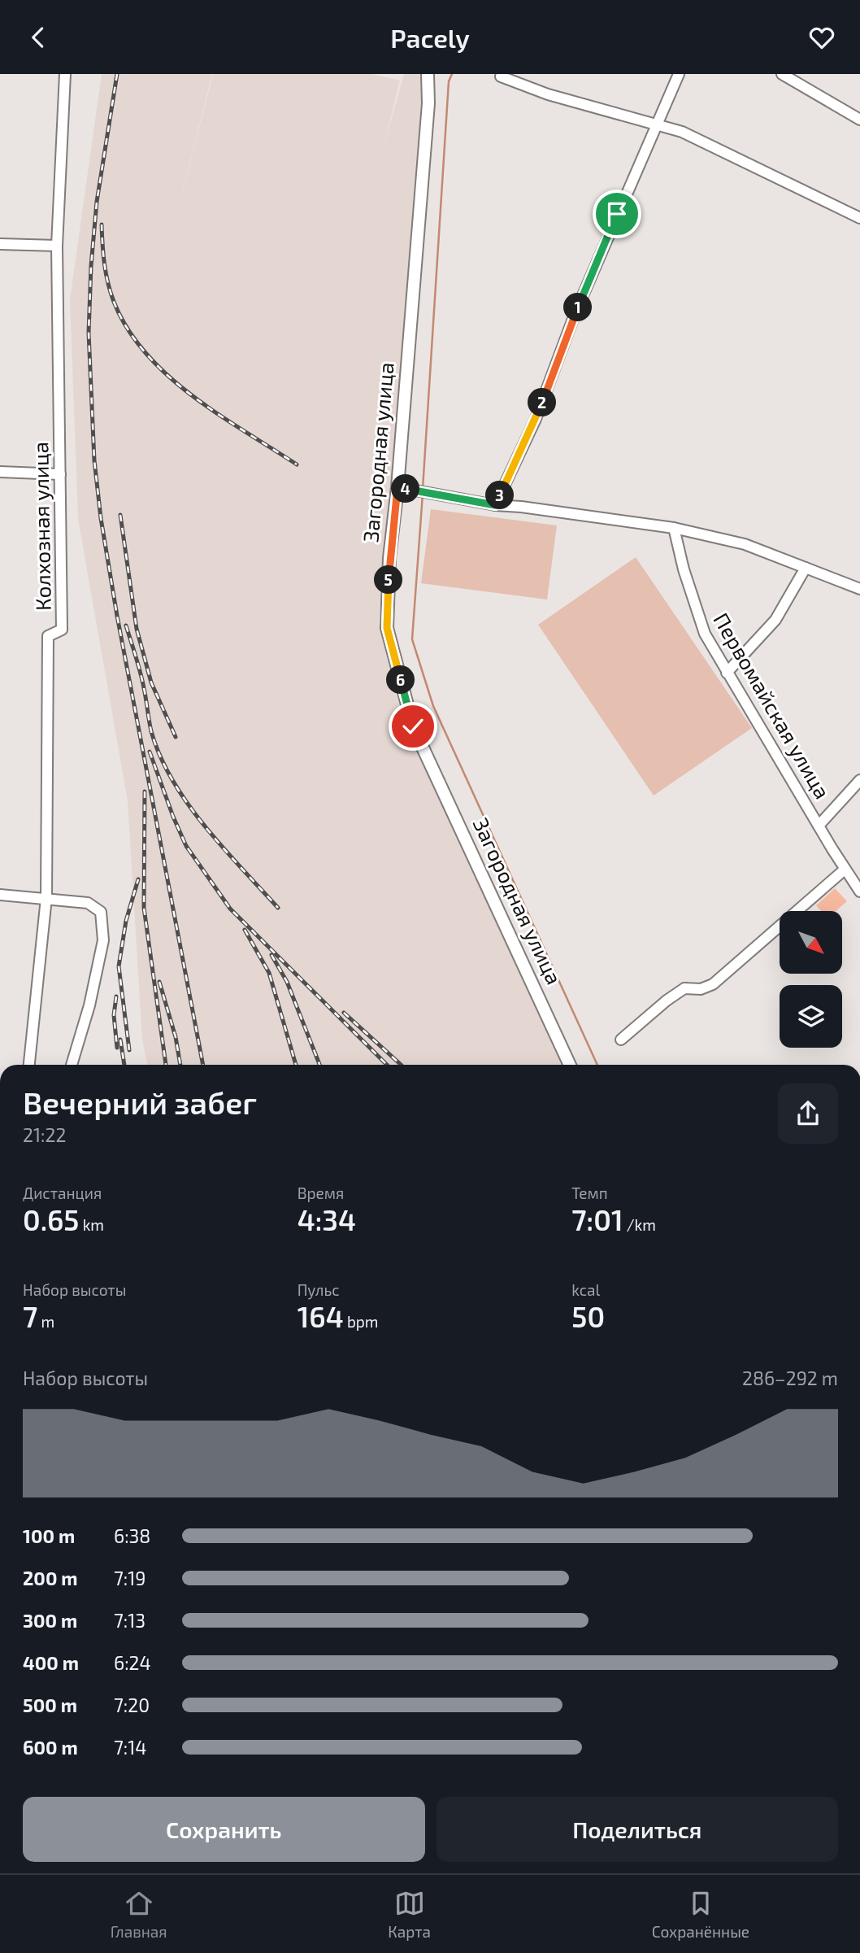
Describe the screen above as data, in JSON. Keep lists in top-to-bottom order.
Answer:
{
  "streets": {
    "main road": ["Загородная улица"],
    "street": ["Колхозная улица", "Первомайская улица"]
  },
  "north": "bottom right",
  "page": {
    "header": "Pacely",
    "pins": [
      "1",
      "2",
      "4",
      "3",
      "5",
      "6"
    ],
    "heading": ["Вечерний забег", "21:22"],
    "stats": [
      ["Дистанция", "0.65 km"],
      ["Время", "4:34"],
      ["Темп", "7:01 /km"],
      ["Набор высоты", "7 m"],
      ["Пульс", "164 bpm"],
      ["kcal", "50"]
    ],
    "chart": ["Набор высоты", "286–292 m"],
    "list": [
      {
        "name": "100 m",
        "note": "6:38"
      },
      {
        "name": "200 m",
        "note": "7:19"
      },
      {
        "name": "300 m",
        "note": "7:13"
      },
      {
        "name": "400 m",
        "note": "6:24"
      },
      {
        "name": "500 m",
        "note": "7:20"
      },
      {
        "name": "600 m",
        "note": "7:14"
      }
    ],
    "buttons": ["Сохранить", "Поделиться"],
    "tabs": ["Главная", "Карта", "Сохранённые"]
  }
}
